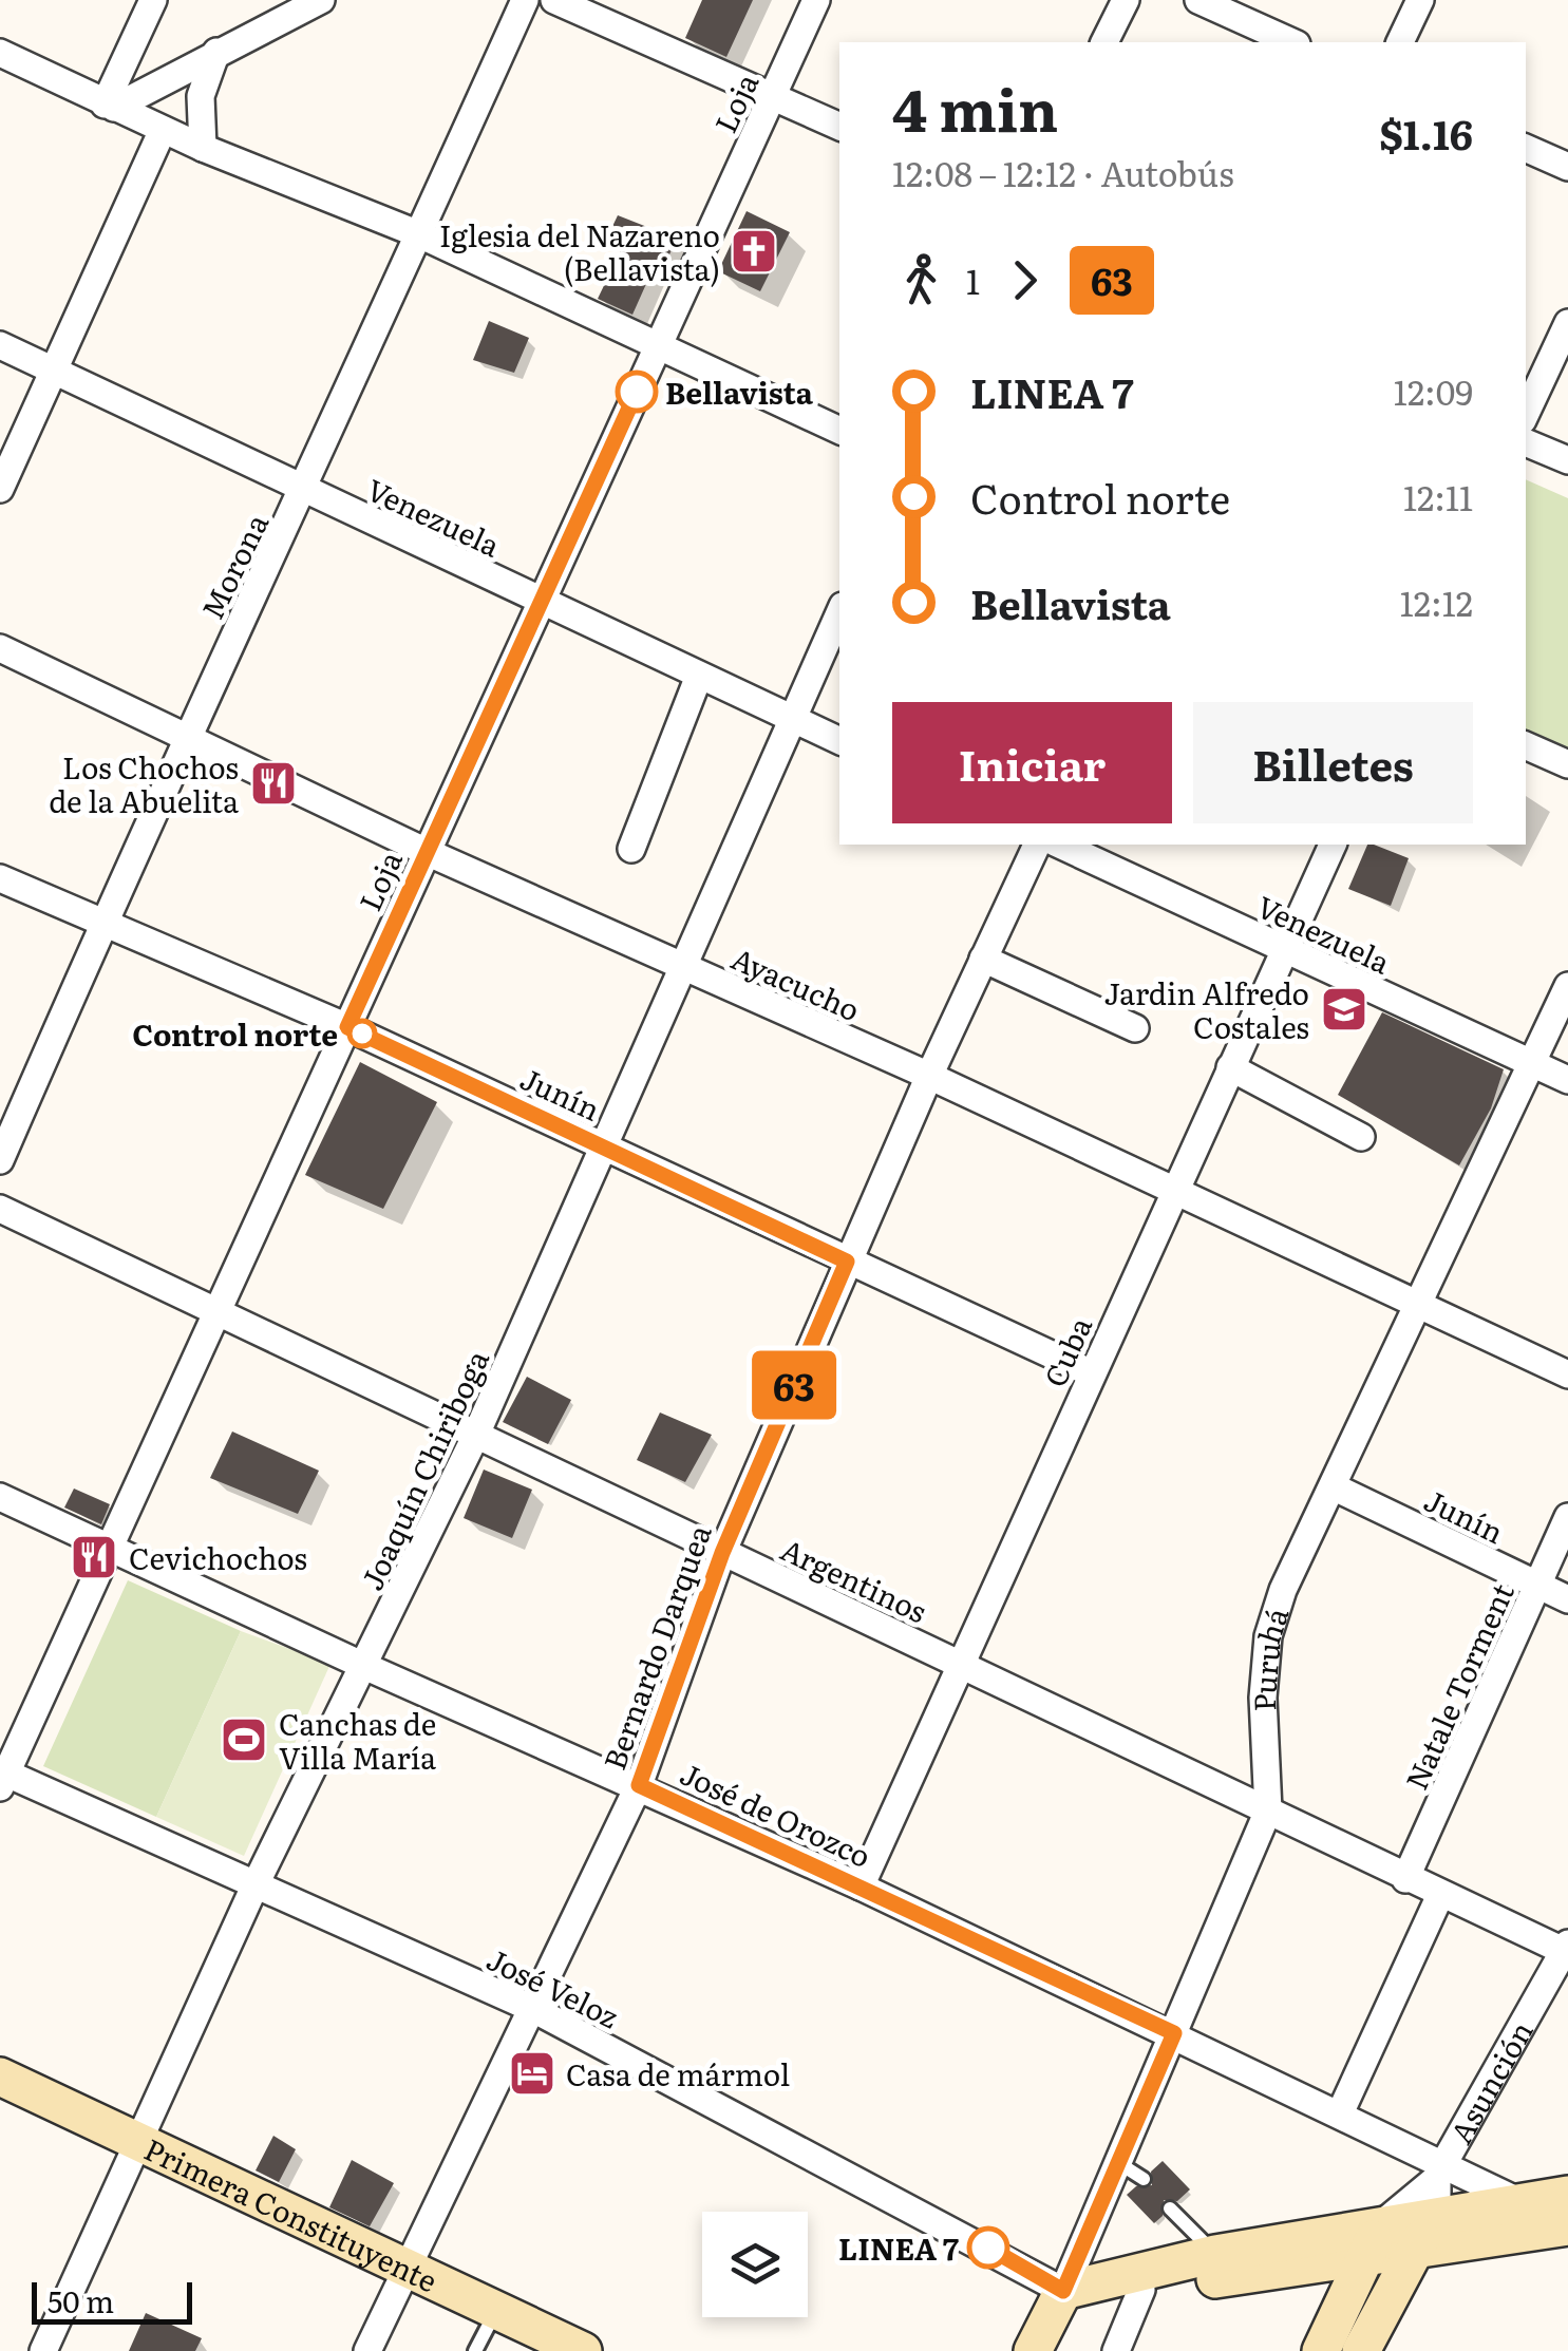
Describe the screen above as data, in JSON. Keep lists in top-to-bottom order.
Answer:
{
  "streets": {
    "street": [
      "Loja",
      "Venezuela",
      "Morona",
      "Ayacucho",
      "Junín",
      "Cuba",
      "Joaquín Chiriboga",
      "Argentinos",
      "Bernardo Darquea",
      "Puruhá",
      "Natale Torment",
      "José de Orozco",
      "José Veloz",
      "Asunción",
      "Primera Constituyente"
    ]
  },
  "crossings": [
    ["Loja", "Venezuela"],
    ["Loja", "Ayacucho"],
    ["Loja", "Junín"],
    ["Loja", "Argentinos"],
    ["Loja", "José de Orozco"],
    ["Loja", "José Veloz"],
    ["Venezuela", "Morona"],
    ["Venezuela", "Cuba"],
    ["Venezuela", "Joaquín Chiriboga"],
    ["Venezuela", "Puruhá"],
    ["Morona", "Ayacucho"],
    ["Morona", "Junín"],
    ["Ayacucho", "Cuba"],
    ["Ayacucho", "Joaquín Chiriboga"],
    ["Ayacucho", "Bernardo Darquea"],
    ["Ayacucho", "Puruhá"],
    ["Junín", "Cuba"],
    ["Junín", "Joaquín Chiriboga"],
    ["Junín", "Bernardo Darquea"],
    ["Junín", "Puruhá"],
    ["Junín", "Natale Torment"],
    ["Cuba", "Argentinos"],
    ["Cuba", "José de Orozco"],
    ["Joaquín Chiriboga", "Argentinos"],
    ["Joaquín Chiriboga", "José de Orozco"],
    ["Joaquín Chiriboga", "José Veloz"],
    ["Joaquín Chiriboga", "Primera Constituyente"],
    ["Argentinos", "Bernardo Darquea"],
    ["Argentinos", "Puruhá"],
    ["Argentinos", "Natale Torment"],
    ["Argentinos", "Asunción"],
    ["Bernardo Darquea", "José de Orozco"],
    ["Bernardo Darquea", "José Veloz"],
    ["Bernardo Darquea", "Primera Constituyente"],
    ["Puruhá", "José de Orozco"],
    ["Puruhá", "José Veloz"],
    ["José de Orozco", "Asunción"]
  ],
  "places": {
    "church": ["Iglesia del Nazareno (Bellavista)"],
    "other": ["Bellavista", "Control norte", "LINEA 7"],
    "restaurant": ["Los Chochos de la Abuelita", "Cevichochos"],
    "school or university": ["Jardin Alfredo Costales"],
    "sports": ["Canchas de Villa María"],
    "hotel": ["Casa de mármol"]
  },
  "lines": ["bus line 63"],
  "scale_bar": "50 m",
  "page": {
    "on_map": "63",
    "heading": ["4 min", "12:08 – 12:12 · Autobús", "$1.16"],
    "legs": ["1", "63"],
    "list": [
      {
        "name": "LINEA 7",
        "value": "12:09"
      },
      {
        "name": "Control norte",
        "value": "12:11"
      },
      {
        "name": "Bellavista",
        "value": "12:12"
      }
    ],
    "buttons": ["Iniciar", "Billetes"],
    "scale": "50 m"
  }
}
